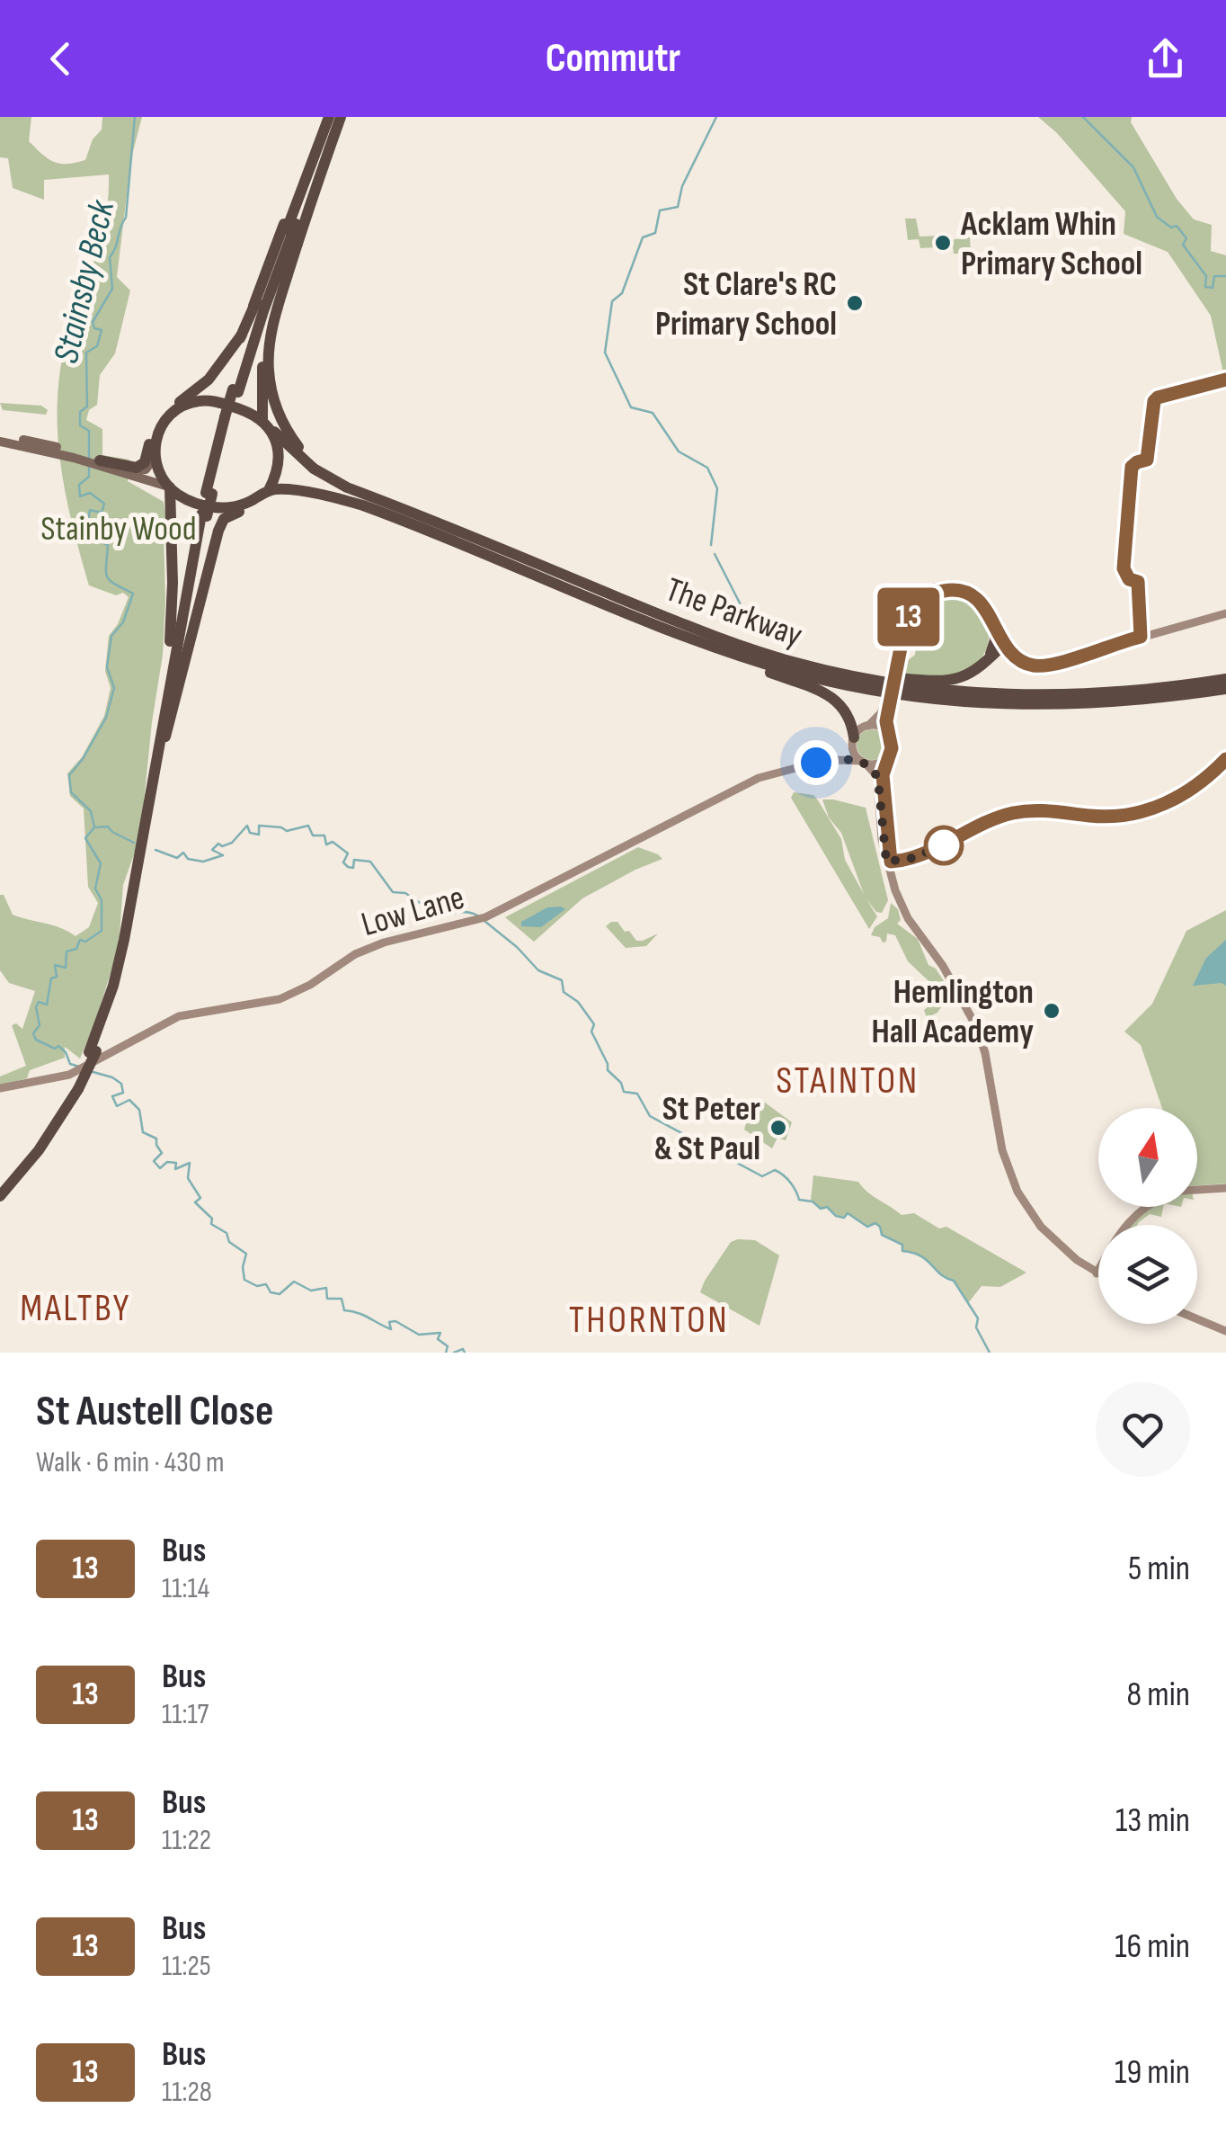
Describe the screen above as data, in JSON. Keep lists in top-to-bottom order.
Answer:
{
  "streets": {
    "highway": ["The Parkway"],
    "main road": ["Low Lane"]
  },
  "districts": ["STAINTON", "MALTBY", "THORNTON"],
  "water": ["Stainsby Beck"],
  "parks": ["Stainby Wood"],
  "places": [
    "Acklam Whin Primary School",
    "St Clare's RC Primary School",
    "Hemlington Hall Academy",
    "St Peter & St Paul"
  ],
  "lines": ["bus line 13"],
  "north": "top",
  "page": {
    "header": "Commutr",
    "on_map": "13",
    "heading": ["St Austell Close", "Walk · 6 min · 430 m"],
    "list": [
      {
        "mark": "13",
        "name": "Bus",
        "note": "11:14",
        "value": "5 min"
      },
      {
        "mark": "13",
        "name": "Bus",
        "note": "11:17",
        "value": "8 min"
      },
      {
        "mark": "13",
        "name": "Bus",
        "note": "11:22",
        "value": "13 min"
      },
      {
        "mark": "13",
        "name": "Bus",
        "note": "11:25",
        "value": "16 min"
      },
      {
        "mark": "13",
        "name": "Bus",
        "note": "11:28",
        "value": "19 min"
      }
    ]
  }
}
